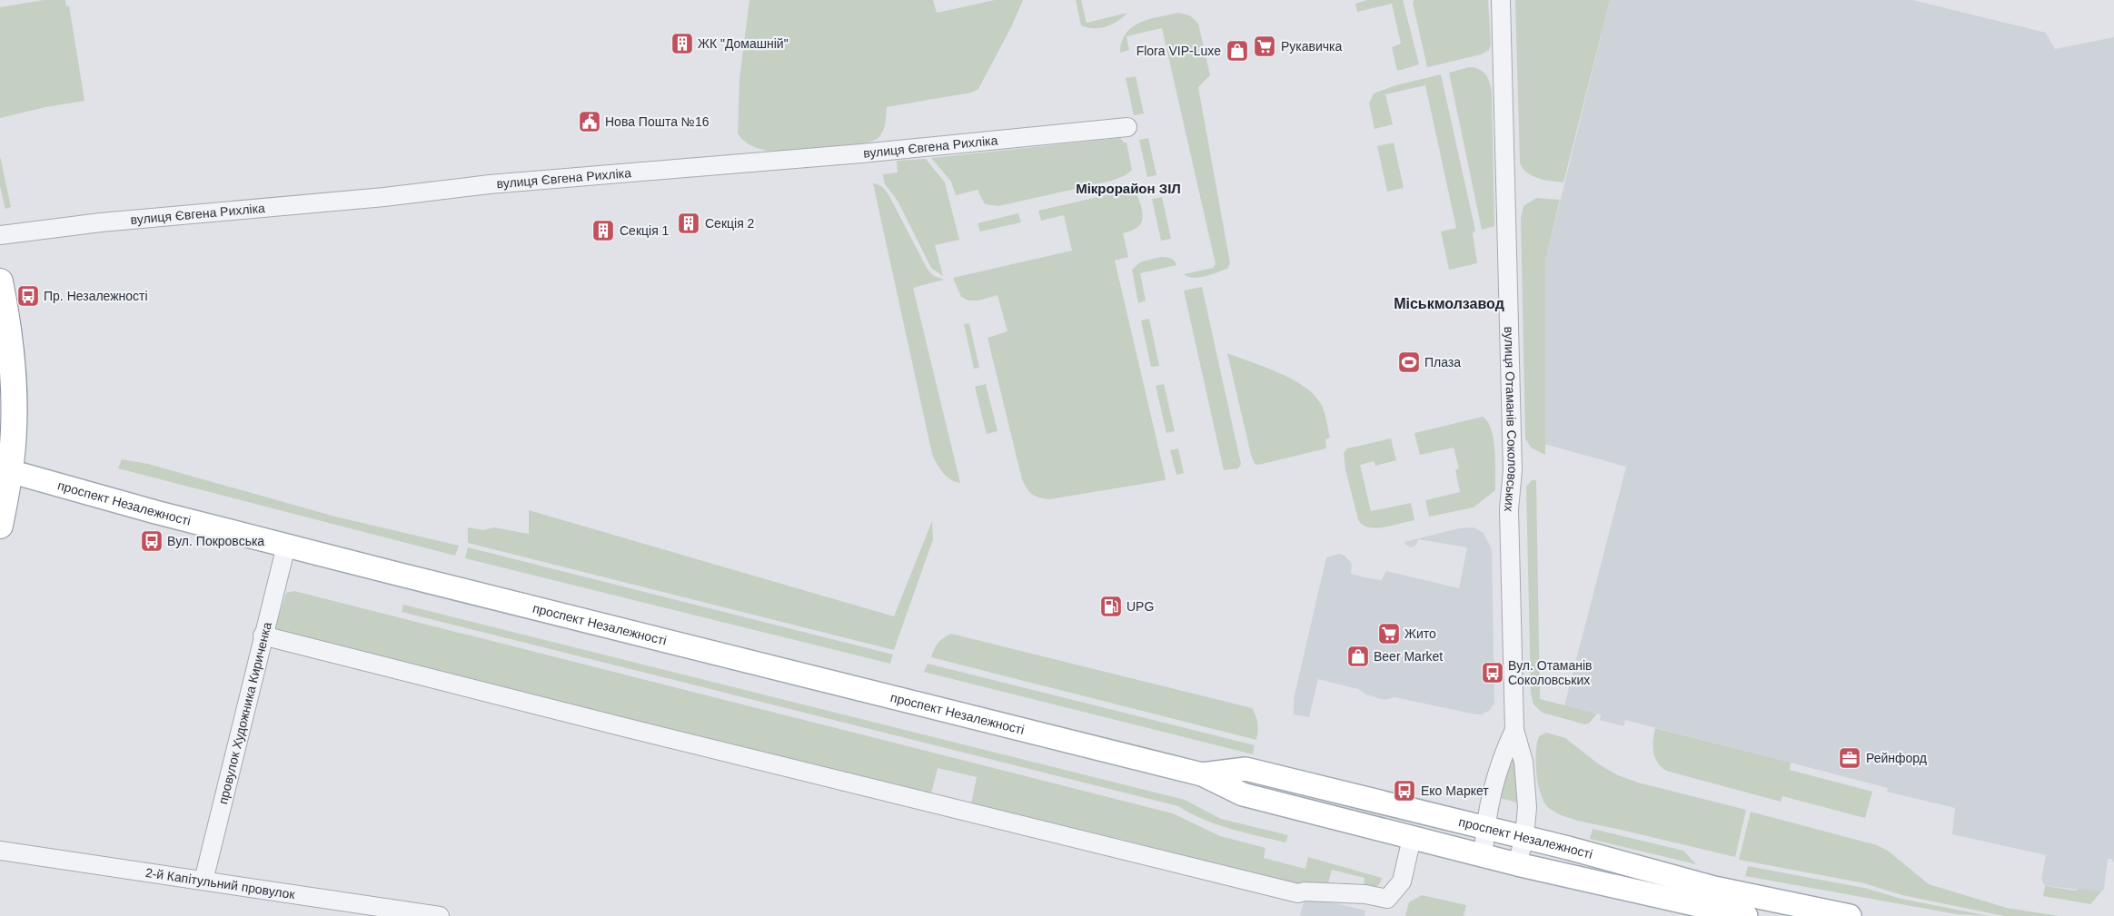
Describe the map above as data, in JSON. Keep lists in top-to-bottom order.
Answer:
{
  "streets": {
    "main road": ["проспект Незалежності"],
    "street": [
      "вулиця Євгена Рихліка",
      "вулиця Отаманів Соколовських",
      "провулок Художника Кириченка",
      "2-й Капітульний провулок"
    ]
  },
  "crossings": [
    ["вулиця Отаманів Соколовських", "проспект Незалежності"],
    ["проспект Незалежності", "провулок Художника Кириченка"],
    ["провулок Художника Кириченка", "2-й Капітульний провулок"]
  ],
  "districts": ["Мікрорайон ЗІЛ", "Міськмолзавод"],
  "places": {
    "building": ["ЖК \"Домашній\"", "Секція 2", "Секція 1"],
    "supermarket": ["Рукавичка", "Жито"],
    "shop": ["Flora VIP-Luxe", "Beer Market"],
    "public building": ["Нова Пошта №16"],
    "bus stop": [
      "Пр. Незалежності",
      "Вул. Покровська",
      "Вул. Отаманів Соколовських",
      "Еко Маркет"
    ],
    "sports": ["Плаза"],
    "fuel station": ["UPG"],
    "office": ["Рейнфорд"]
  }
}
